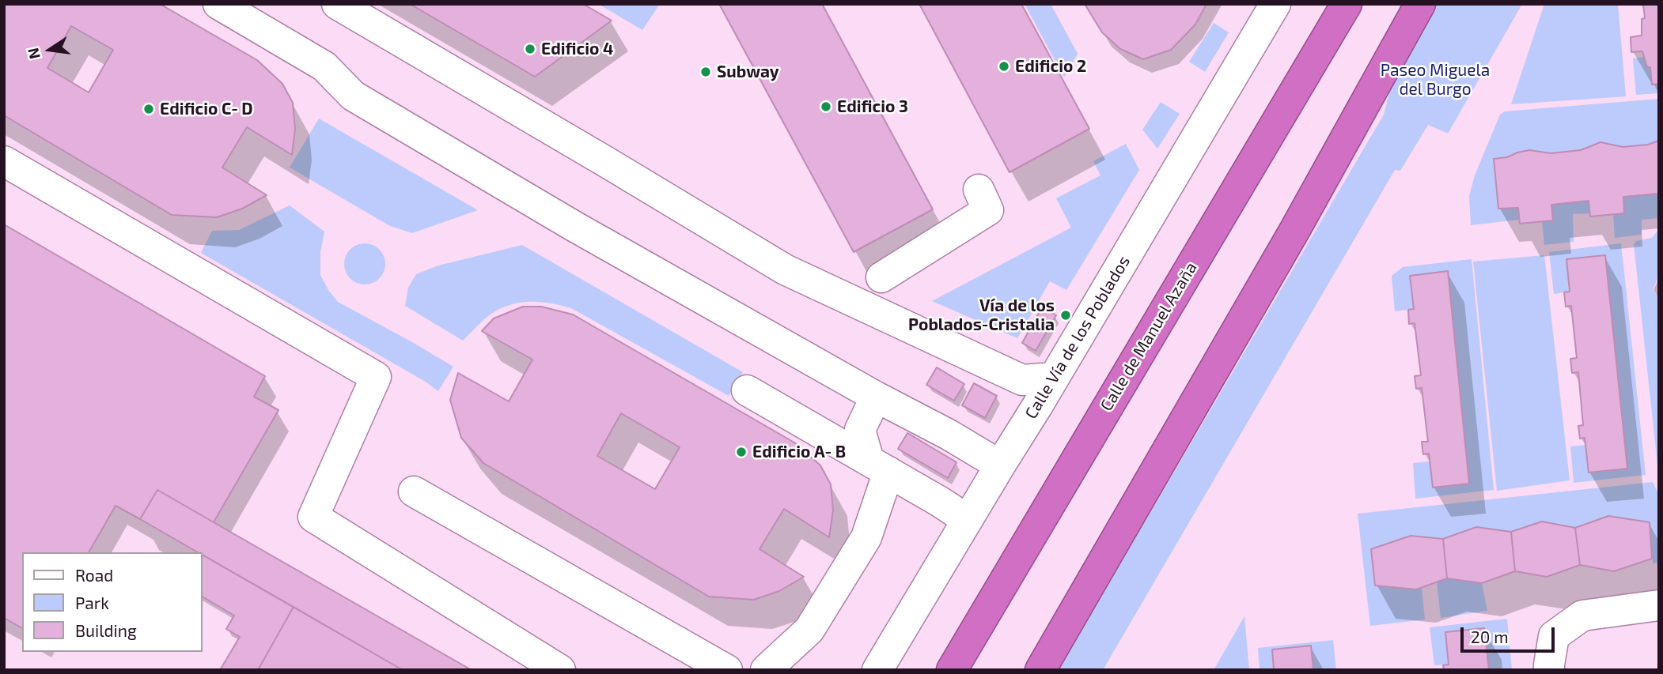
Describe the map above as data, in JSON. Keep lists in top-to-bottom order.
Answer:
{
  "streets": {
    "highway": ["Calle de Manuel Azaña"],
    "street": ["Calle Vía de los Poblados"]
  },
  "parks": ["Paseo Miguela del Burgo"],
  "places": [
    "Edificio 4",
    "Edificio 2",
    "Subway",
    "Edificio 3",
    "Edificio C- D",
    "Vía de los Poblados-Cristalia",
    "Edificio A- B"
  ],
  "legend": ["Road", "Park", "Building"],
  "scale_bar": "20 m",
  "north": "left"
}
